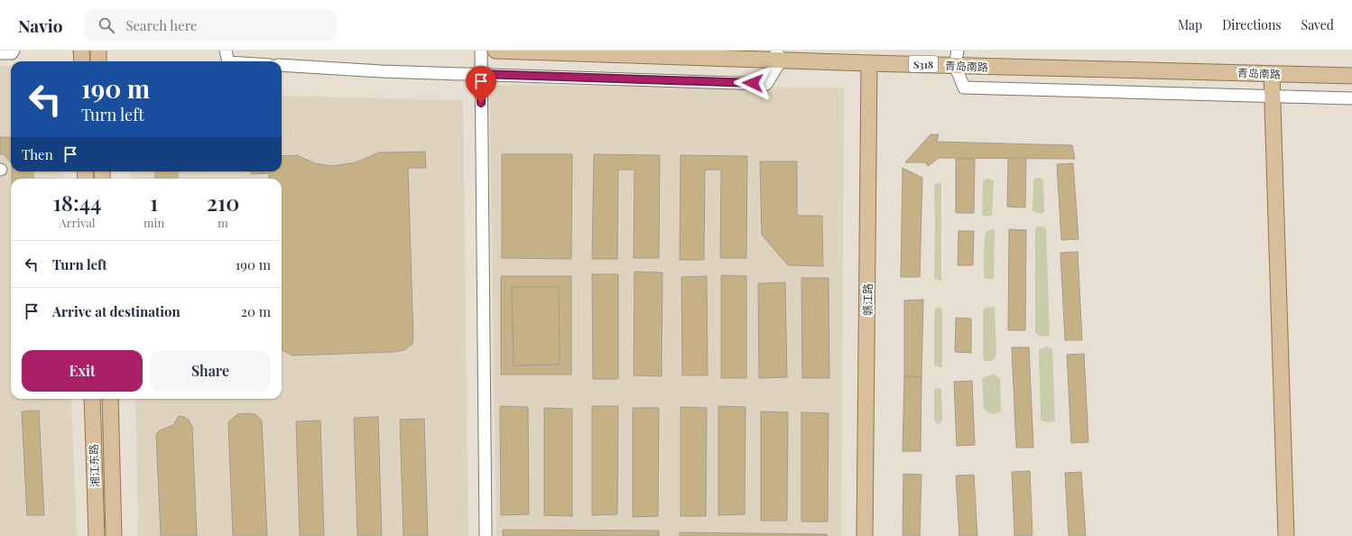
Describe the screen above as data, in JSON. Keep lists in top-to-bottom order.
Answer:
{
  "streets": {
    "main road": [
      "S318",
      "青岛南路",
      "赣江路",
      "湘江东路"
    ]
  },
  "crossings": [
    ["青岛南路", "赣江路"]
  ],
  "page": {
    "header": "Navio",
    "search": "Search here",
    "nav": ["Map", "Directions", "Saved"],
    "turn": ["190 m", "Turn left"],
    "then": "Then",
    "eta": [
      "18:44",
      "Arrival",
      "1",
      "min",
      "210",
      "m"
    ],
    "list": [
      {
        "name": "Turn left",
        "value": "190 m"
      },
      {
        "name": "Arrive at destination",
        "value": "20 m"
      }
    ],
    "buttons": ["Exit", "Share"]
  }
}
